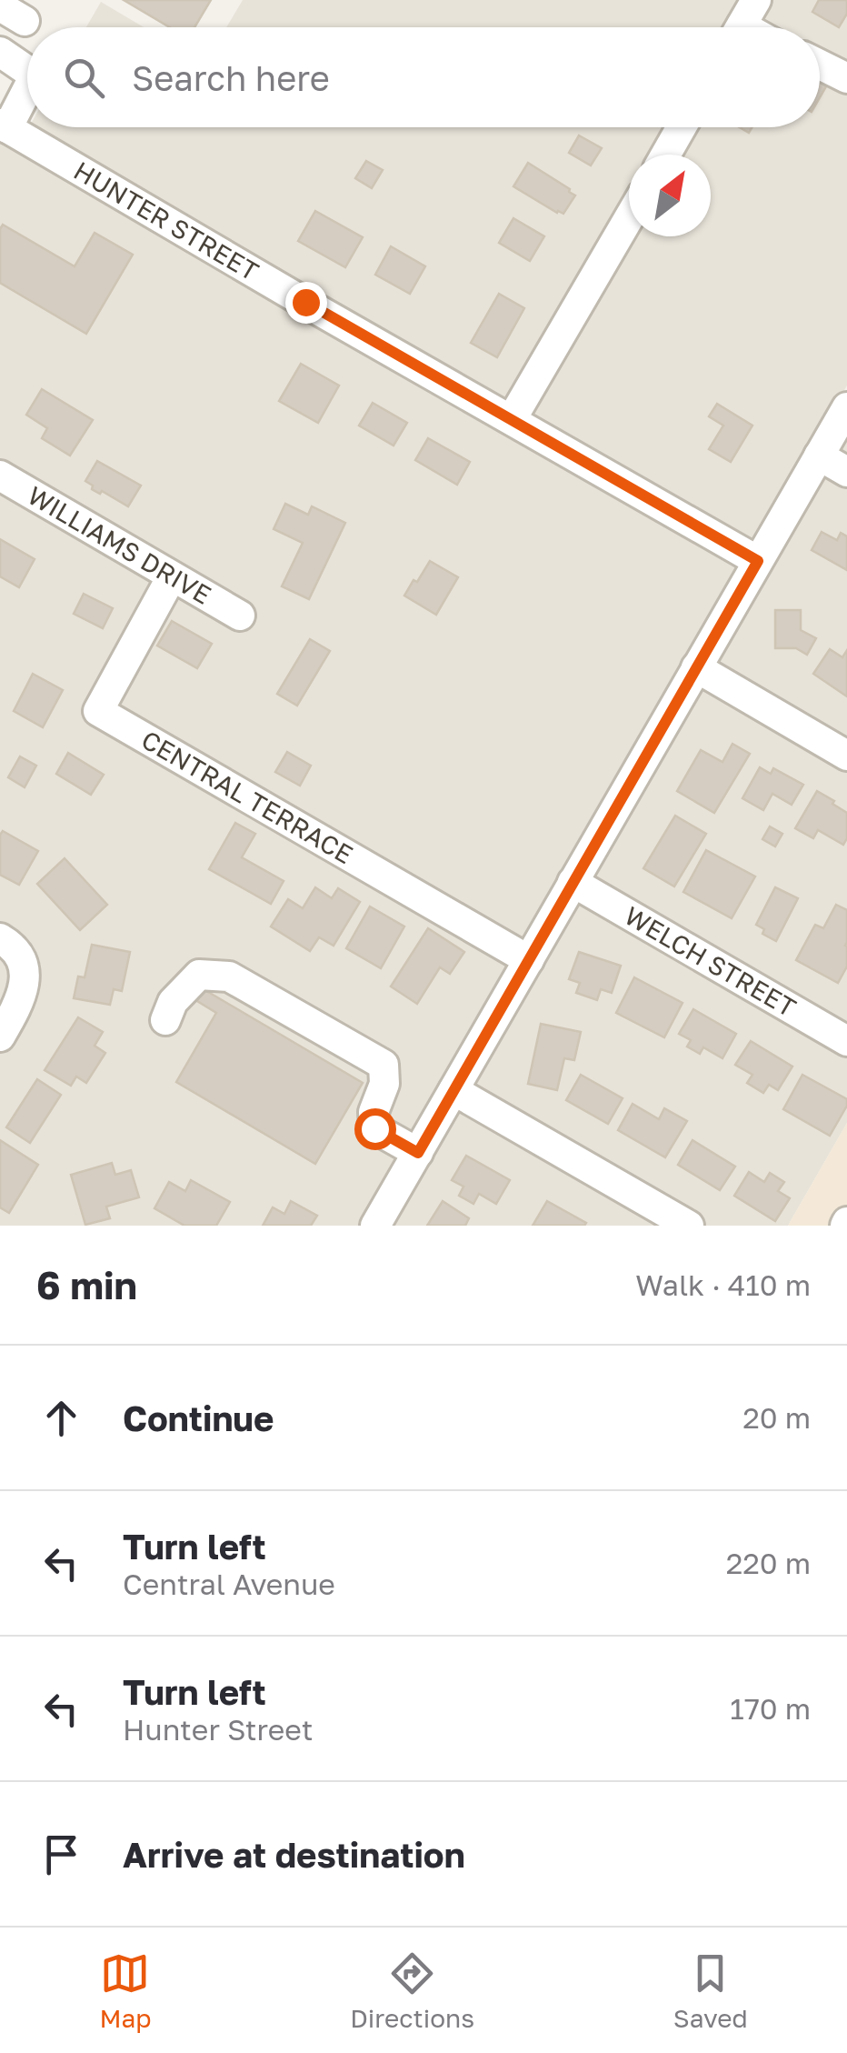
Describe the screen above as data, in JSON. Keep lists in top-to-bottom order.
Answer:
{
  "streets": {
    "street": [
      "HUNTER STREET",
      "WILLIAMS DRIVE",
      "CENTRAL TERRACE",
      "WELCH STREET"
    ]
  },
  "crossings": [
    ["WILLIAMS DRIVE", "CENTRAL TERRACE"]
  ],
  "north": "top right",
  "page": {
    "search": "Search here",
    "heading": ["6 min", "Walk · 410 m"],
    "list": [
      ["Continue", "20 m"],
      ["Turn left", "Central Avenue", "220 m"],
      ["Turn left", "Hunter Street", "170 m"],
      "Arrive at destination"
    ],
    "nav": ["Map", "Directions", "Saved"]
  }
}
